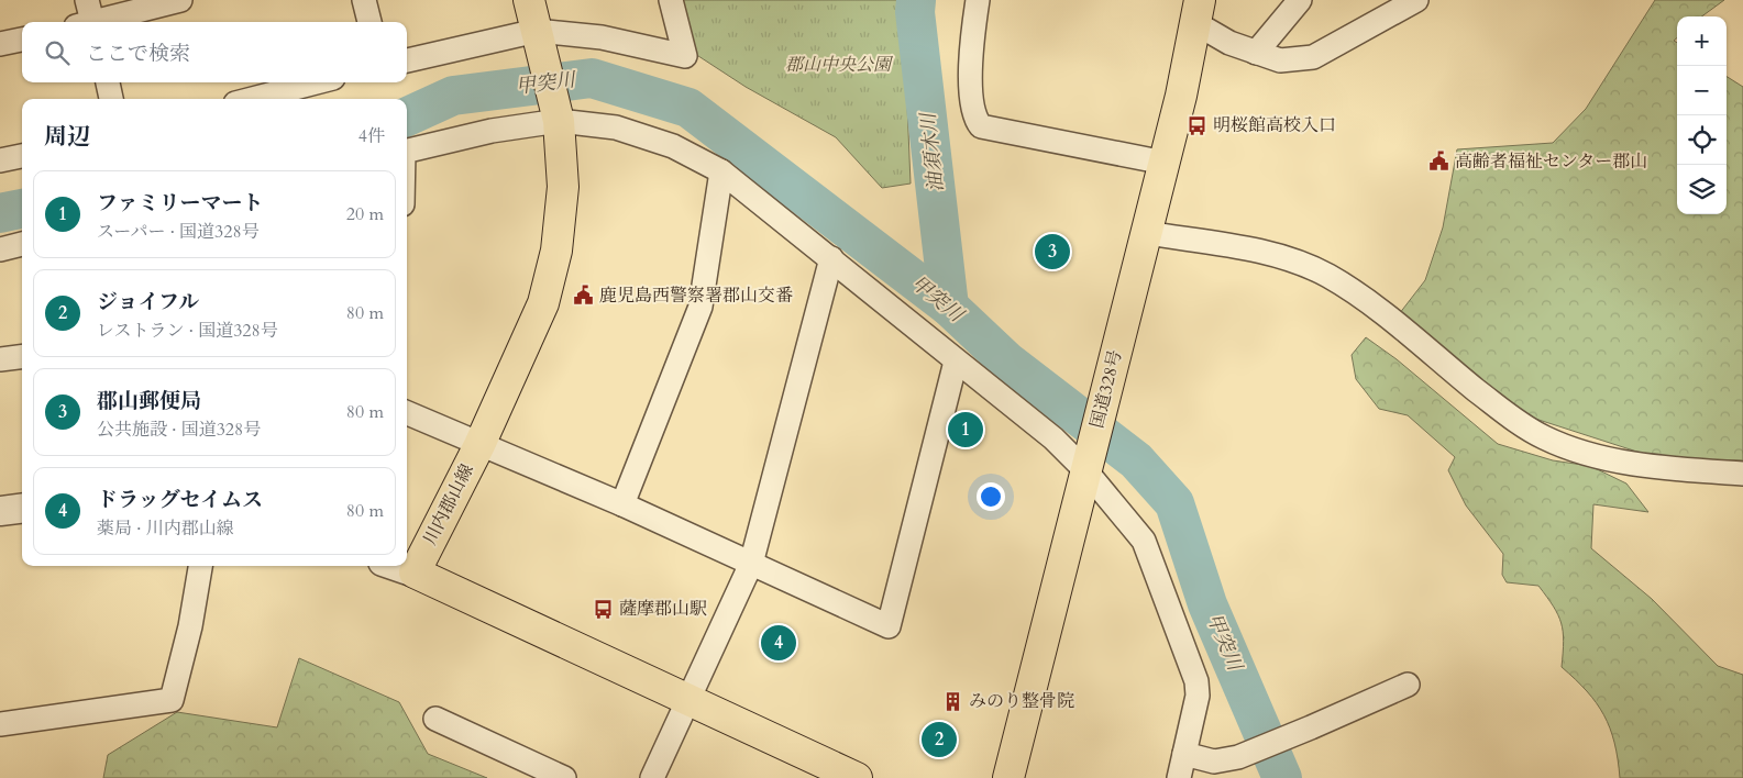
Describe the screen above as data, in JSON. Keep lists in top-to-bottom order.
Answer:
{
  "streets": {
    "main road": ["国道328号", "川内郡山線"]
  },
  "water": ["甲突川", "油須木川"],
  "parks": ["郡山中央公園"],
  "places": {
    "bus stop": ["明桜館高校入口", "薩摩郡山駅"],
    "public building": ["高齢者福祉センター郡山", "鹿児島西警察署郡山交番"],
    "building": ["みのり整骨院"]
  },
  "page": {
    "map_buttons": ["+", "−"],
    "search": "ここで検索",
    "heading": ["周辺", "4件"],
    "list": [
      {
        "mark": "1",
        "name": "ファミリーマート",
        "note": "スーパー · 国道328号",
        "value": "20 m"
      },
      {
        "mark": "2",
        "name": "ジョイフル",
        "note": "レストラン · 国道328号",
        "value": "80 m"
      },
      {
        "mark": "3",
        "name": "郡山郵便局",
        "note": "公共施設 · 国道328号",
        "value": "80 m"
      },
      {
        "mark": "4",
        "name": "ドラッグセイムス",
        "note": "薬局 · 川内郡山線",
        "value": "80 m"
      }
    ],
    "pins": [
      "3",
      "1",
      "4",
      "2"
    ]
  }
}
